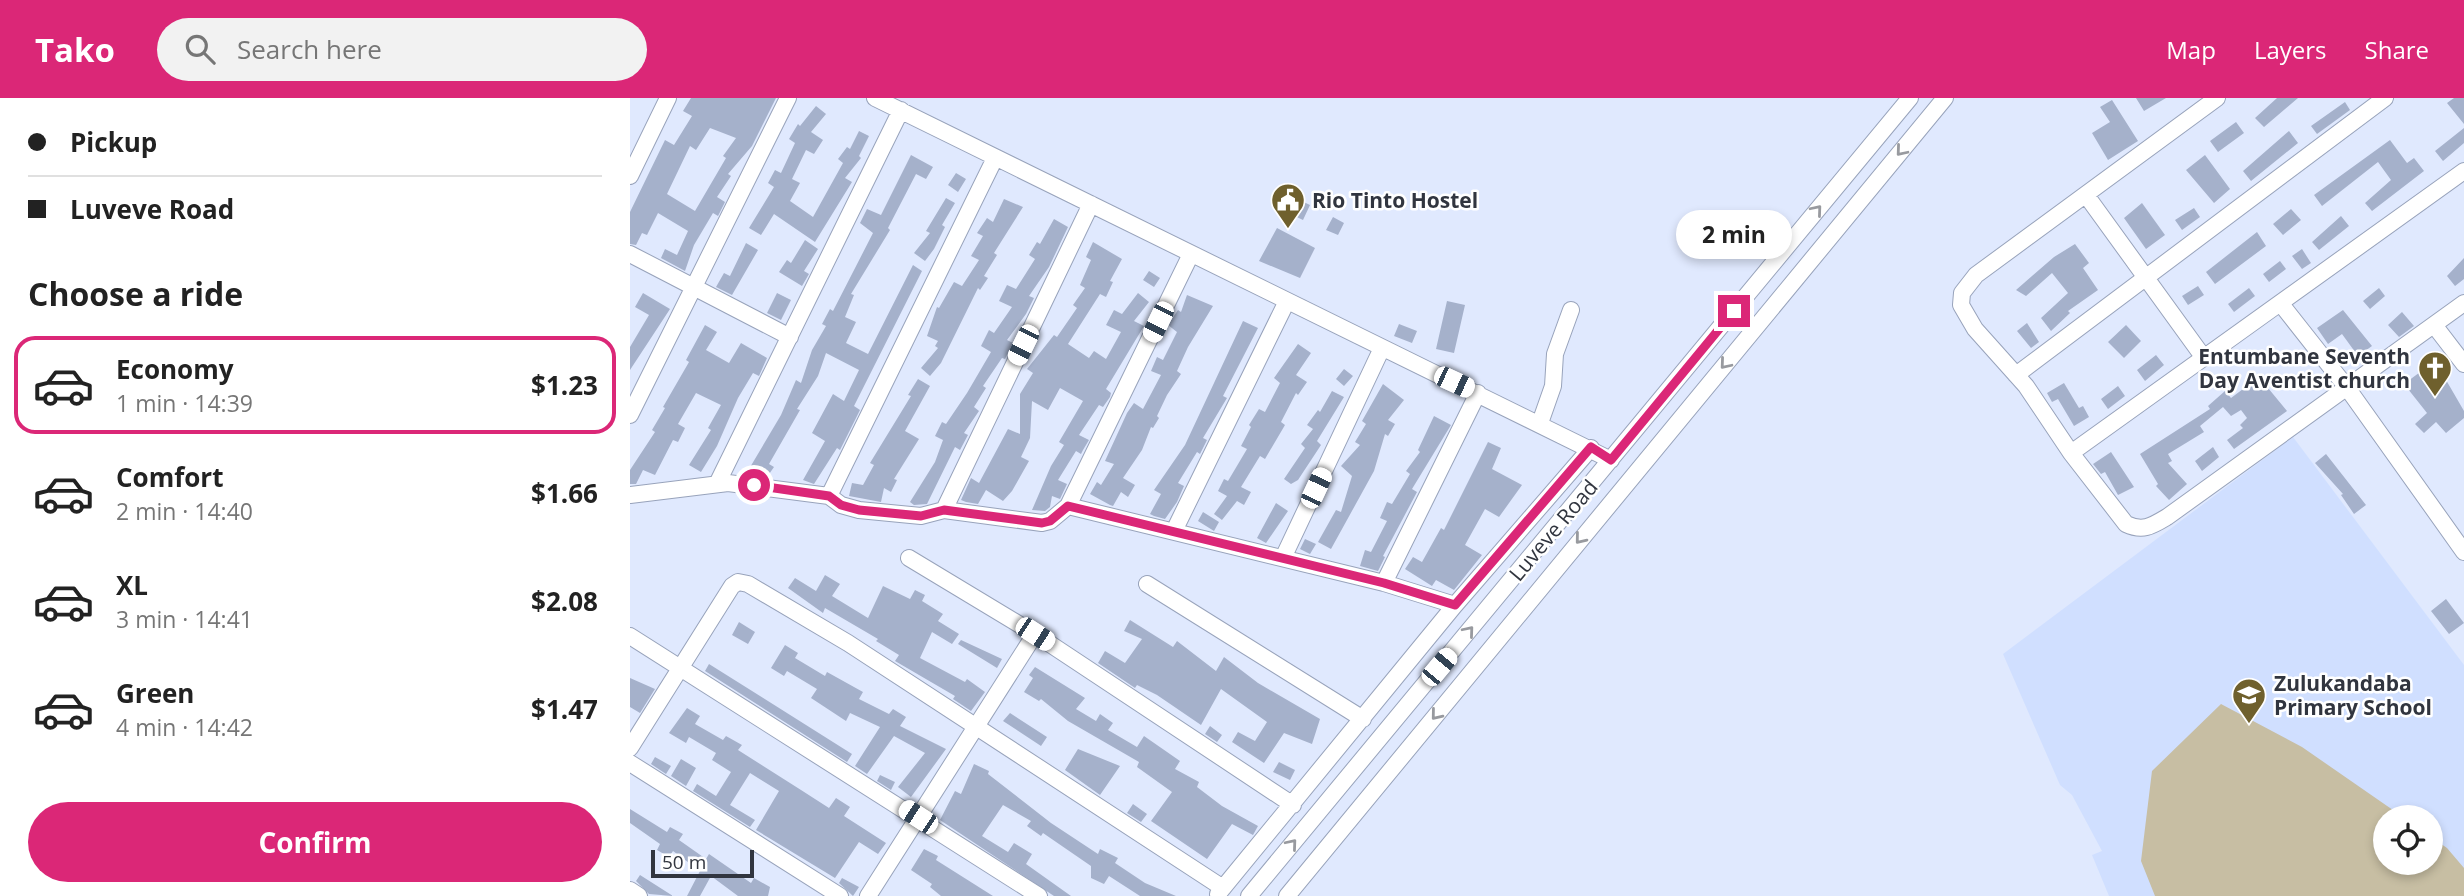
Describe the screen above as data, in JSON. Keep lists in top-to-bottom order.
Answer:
{
  "streets": {
    "street": ["Luveve Road"]
  },
  "places": {
    "public building": ["Rio Tinto Hostel"],
    "church": ["Entumbane Seventh Day Aventist church"],
    "school or university": ["Zulukandaba Primary School"]
  },
  "scale_bar": "50 m",
  "page": {
    "header": "Tako",
    "search": "Search here",
    "nav": ["Map", "Layers", "Share"],
    "banner": ["Pickup", "Luveve Road"],
    "bubble": "2 min",
    "heading": "Choose a ride",
    "list": [
      {
        "name": "Economy",
        "note": "1 min · 14:39",
        "value": "$1.23"
      },
      {
        "name": "Comfort",
        "note": "2 min · 14:40",
        "value": "$1.66"
      },
      {
        "name": "XL",
        "note": "3 min · 14:41",
        "value": "$2.08"
      },
      {
        "name": "Green",
        "note": "4 min · 14:42",
        "value": "$1.47"
      }
    ],
    "buttons": "Confirm",
    "scale": "50 m"
  }
}
